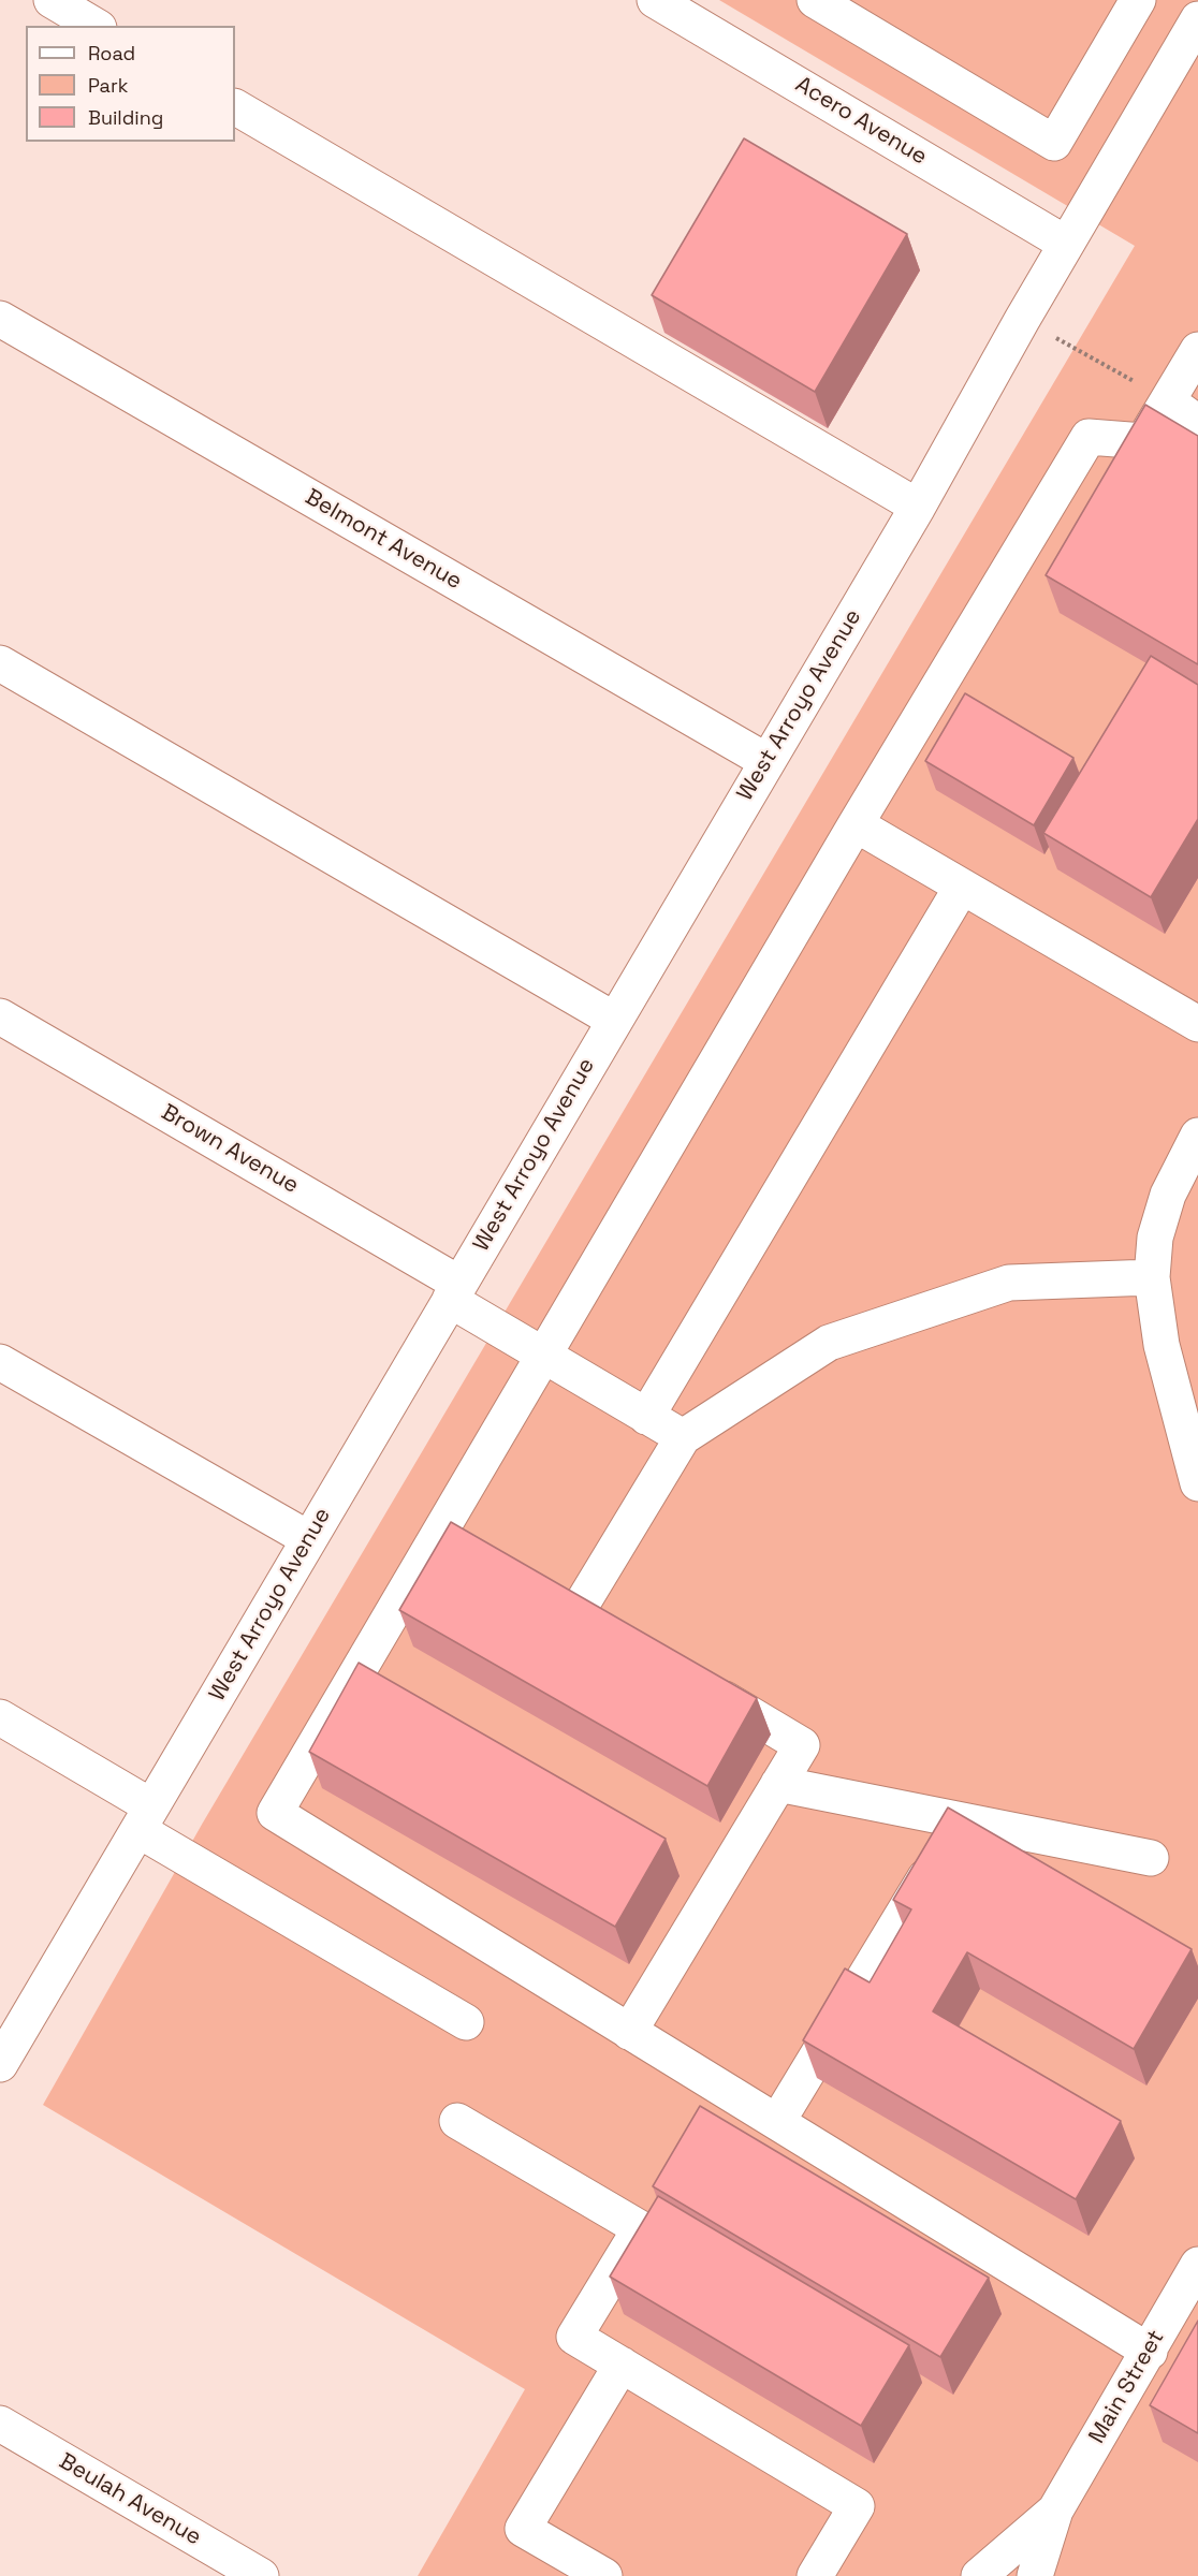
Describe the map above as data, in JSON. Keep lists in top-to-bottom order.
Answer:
{
  "streets": {
    "street": [
      "Acero Avenue",
      "Belmont Avenue",
      "West Arroyo Avenue",
      "Brown Avenue",
      "Main Street",
      "Beulah Avenue"
    ]
  },
  "crossings": [
    ["Acero Avenue", "West Arroyo Avenue"],
    ["Belmont Avenue", "West Arroyo Avenue"],
    ["West Arroyo Avenue", "Brown Avenue"]
  ],
  "legend": ["Road", "Park", "Building"]
}
